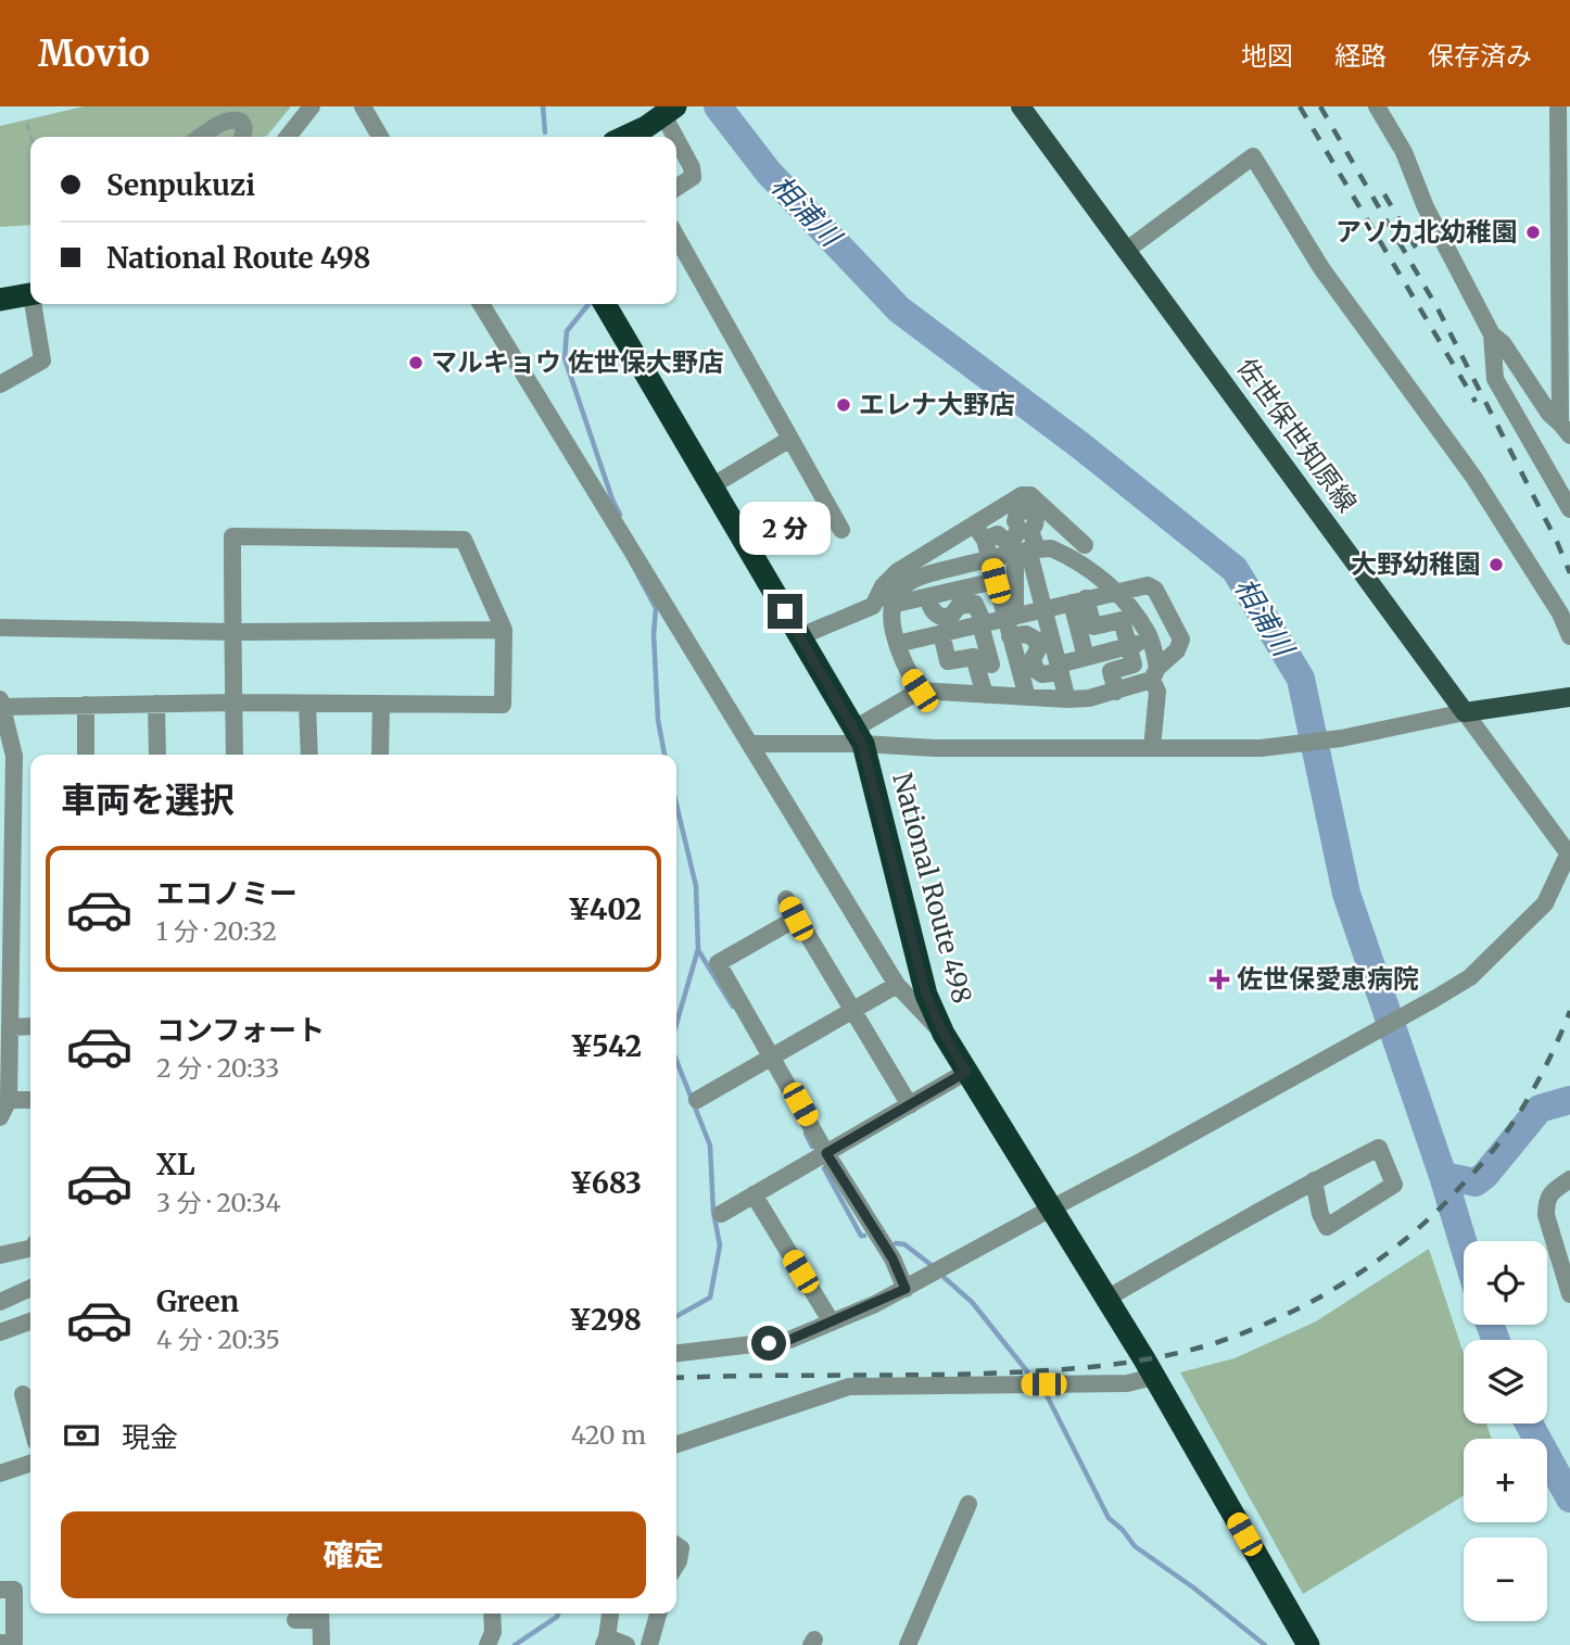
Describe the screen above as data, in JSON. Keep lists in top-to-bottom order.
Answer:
{
  "streets": {
    "highway": ["National Route 498"],
    "main road": ["佐世保世知原線"]
  },
  "water": ["相浦川"],
  "places": {
    "other": [
      "アソカ北幼稚園",
      "マルキョウ 佐世保大野店",
      "エレナ大野店",
      "大野幼稚園"
    ],
    "health": ["佐世保愛恵病院"]
  },
  "page": {
    "header": "Movio",
    "nav": ["地図", "経路", "保存済み"],
    "banner": ["Senpukuzi", "National Route 498"],
    "bubble": "2 分",
    "heading": "車両を選択",
    "list": [
      {
        "name": "エコノミー",
        "note": "1 分 · 20:32",
        "value": "¥402"
      },
      {
        "name": "コンフォート",
        "note": "2 分 · 20:33",
        "value": "¥542"
      },
      {
        "name": "XL",
        "note": "3 分 · 20:34",
        "value": "¥683"
      },
      {
        "name": "Green",
        "note": "4 分 · 20:35",
        "value": "¥298"
      }
    ],
    "map_buttons": ["+", "−"],
    "pay": ["現金", "420 m"],
    "buttons": "確定"
  }
}
